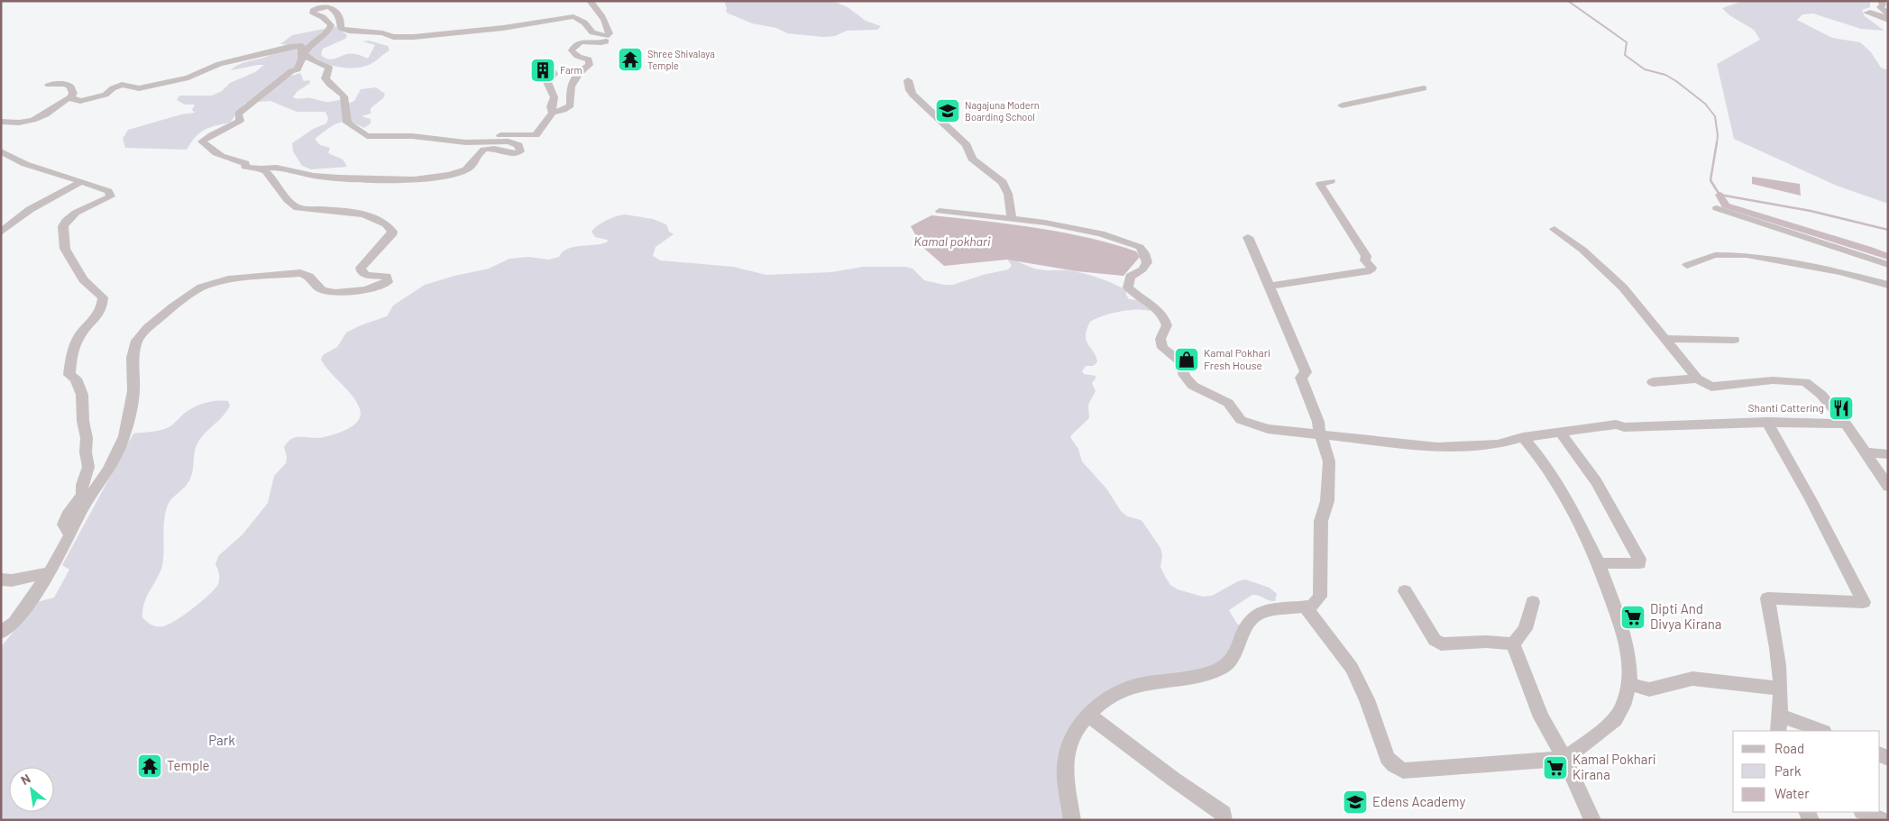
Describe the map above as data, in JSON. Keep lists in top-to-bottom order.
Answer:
{
  "water": ["Kamal pokhari"],
  "parks": ["Park"],
  "places": {
    "temple": ["Shree Shivalaya Temple", "Temple"],
    "building": ["Farm"],
    "school or university": ["Nagajuna Modern Boarding School", "Edens Academy"],
    "shop": ["Kamal Pokhari Fresh House"],
    "restaurant": ["Shanti Cattering"],
    "supermarket": ["Dipti And Divya Kirana", "Kamal Pokhari Kirana"]
  },
  "legend": ["Road", "Park", "Water"],
  "north": "top left"
}
